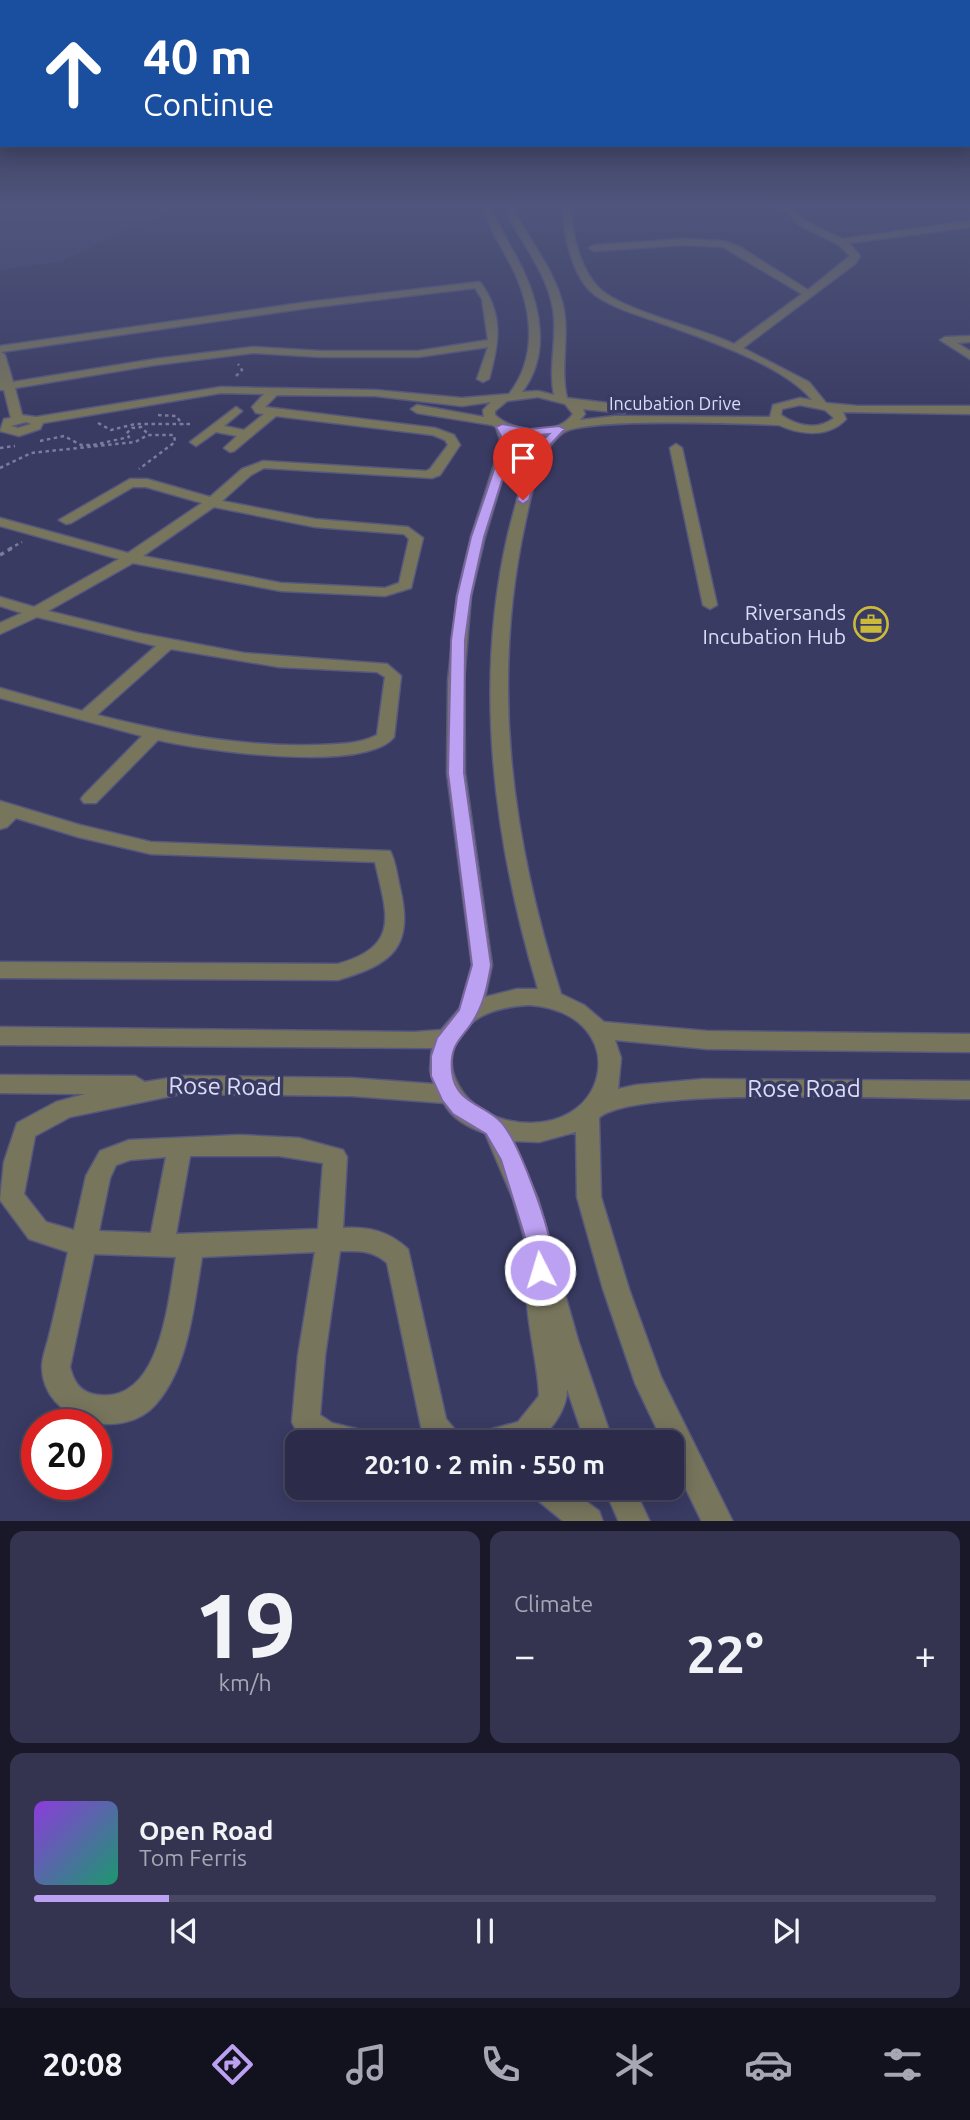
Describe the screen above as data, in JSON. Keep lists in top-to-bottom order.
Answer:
{
  "streets": {
    "street": ["Incubation Drive", "Rose Road"]
  },
  "places": {
    "office": ["Riversands Incubation Hub"]
  },
  "page": {
    "turn": ["40 m", "Continue"],
    "limit": "20",
    "trip": "20:10 · 2 min · 550 m",
    "tile": [
      ["19", "km/h"],
      "Climate"
    ],
    "heat": ["−", "22°", "+"],
    "song": ["Open Road", "Tom Ferris"],
    "tabs": "20:08"
  }
}
